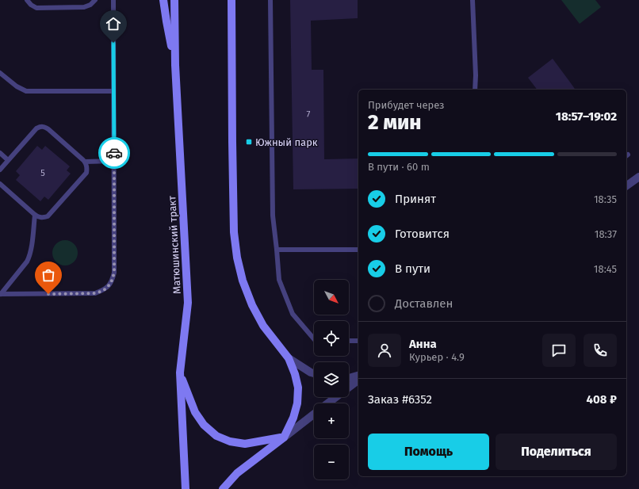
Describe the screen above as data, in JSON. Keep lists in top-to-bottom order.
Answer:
{
  "streets": {
    "street": ["Матюшинский тракт"]
  },
  "places": {
    "transit": ["Южный парк"]
  },
  "house_numbers": ["7", "5"],
  "north": "bottom right",
  "page": {
    "heading": ["2 мин", "Прибудет через", "18:57–19:02"],
    "panel": [
      "Анна",
      "Курьер · 4.9",
      "Заказ #6352",
      "408 ₽"
    ],
    "bar": "В пути · 60 m",
    "list": [
      ["Принят", "18:35"],
      ["Готовится", "18:37"],
      ["В пути", "18:45"],
      "Доставлен"
    ],
    "map_buttons": ["+", "−"],
    "buttons": ["Помощь", "Поделиться"]
  }
}
